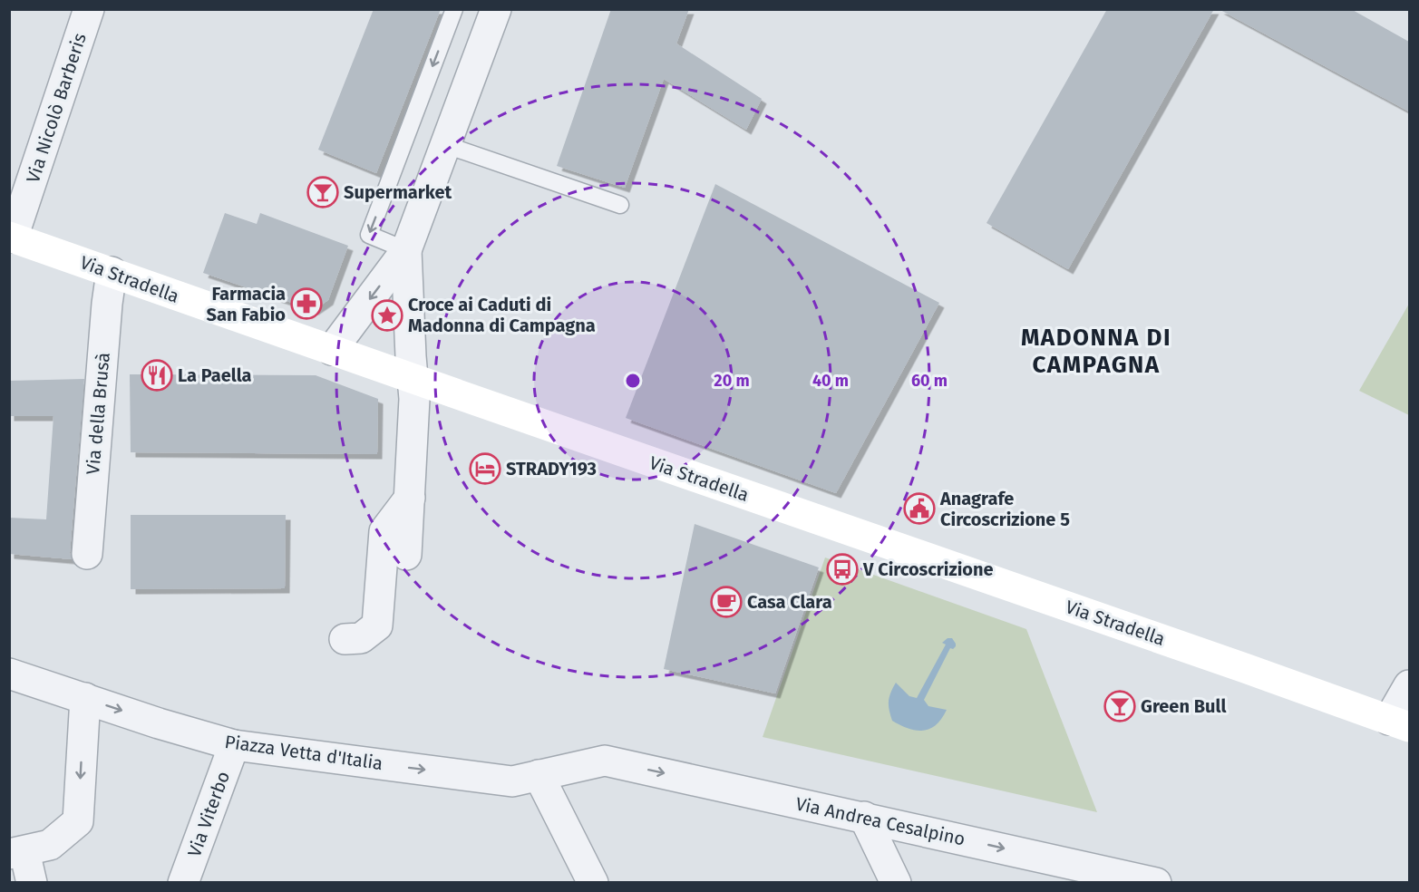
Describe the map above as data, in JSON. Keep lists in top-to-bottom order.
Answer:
{
  "streets": {
    "street": [
      "Via Nicolò Barberis",
      "Via Stradella",
      "Via della Brusà",
      "Piazza Vetta d'Italia",
      "Via Viterbo",
      "Via Andrea Cesalpino"
    ]
  },
  "crossings": [
    ["Via Nicolò Barberis", "Via Stradella"],
    ["Via Stradella", "Via della Brusà"],
    ["Piazza Vetta d'Italia", "Via Viterbo"],
    ["Piazza Vetta d'Italia", "Via Andrea Cesalpino"]
  ],
  "one_way": ["Piazza Vetta d'Italia", "Via Andrea Cesalpino"],
  "districts": ["MADONNA DI CAMPAGNA"],
  "places": {
    "bar": ["Supermarket", "Green Bull"],
    "pharmacy": ["Farmacia San Fabio"],
    "place": ["Croce ai Caduti di Madonna di Campagna"],
    "restaurant": ["La Paella"],
    "hotel": ["STRADY193"],
    "public building": ["Anagrafe Circoscrizione 5"],
    "bus stop": ["V Circoscrizione"],
    "cafe": ["Casa Clara"]
  },
  "rings": ["20 m", "40 m", "60 m"]
}
